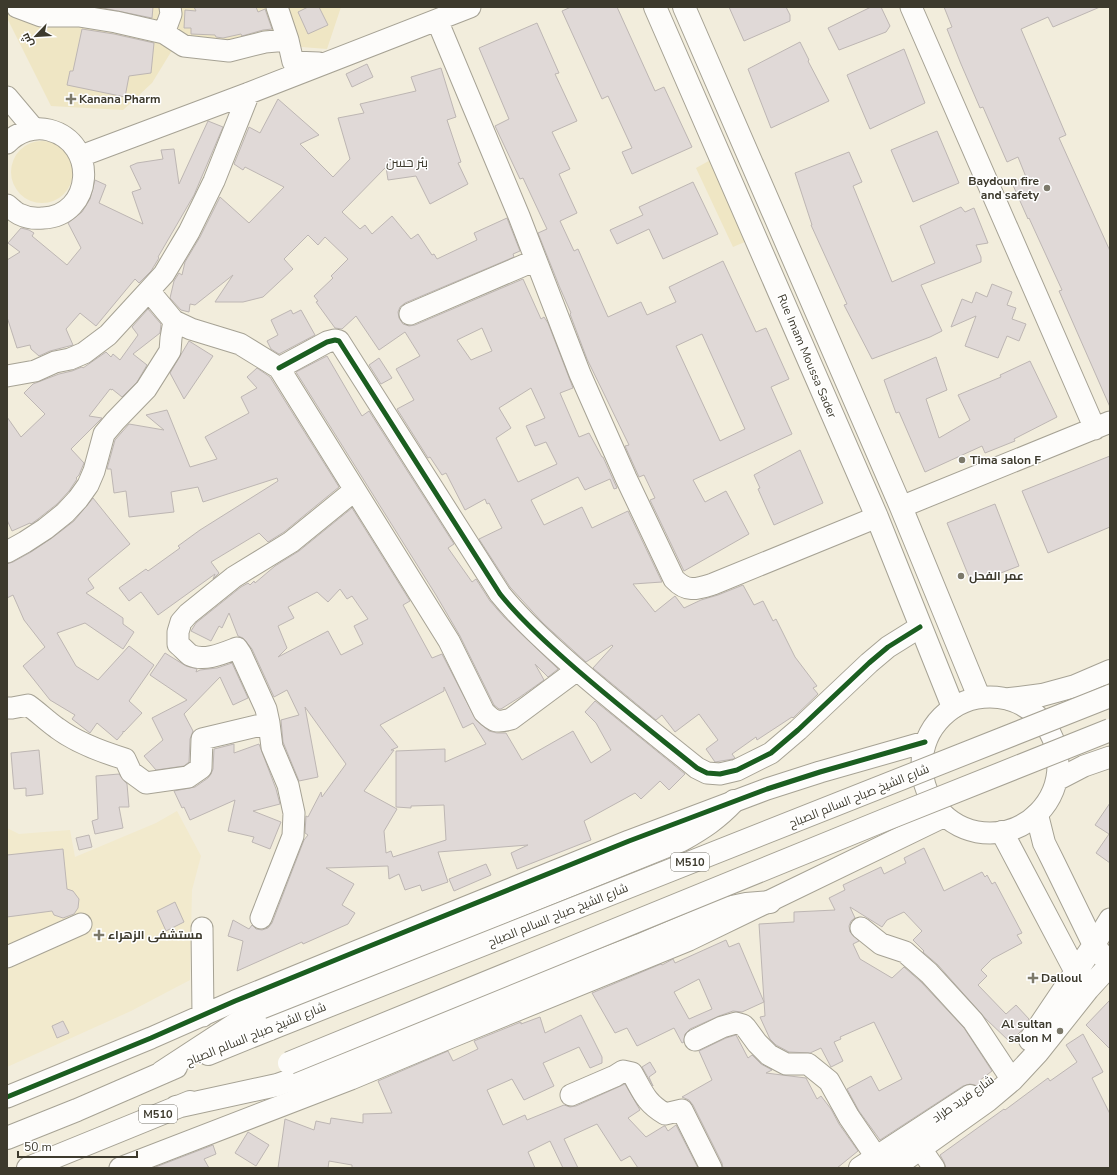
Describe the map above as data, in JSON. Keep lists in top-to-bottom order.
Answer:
{
  "streets": {
    "main road": [
      "Rue Imam Moussa Sader",
      "شارع الشيخ صباح السالم الصباح",
      "M510",
      "شارع فريد طراد"
    ]
  },
  "crossings": [
    ["Rue Imam Moussa Sader", "شارع فريد طراد"]
  ],
  "districts": ["بئر حسن"],
  "places": {
    "health": ["Kanana Pharm", "مستشفى الزهراء", "Dalloul"],
    "other": [
      "Baydoun fire and safety",
      "Tima salon F",
      "عمر الفحل",
      "Al sultan salon M"
    ]
  },
  "scale_bar": "50 m",
  "north": "bottom left"
}
